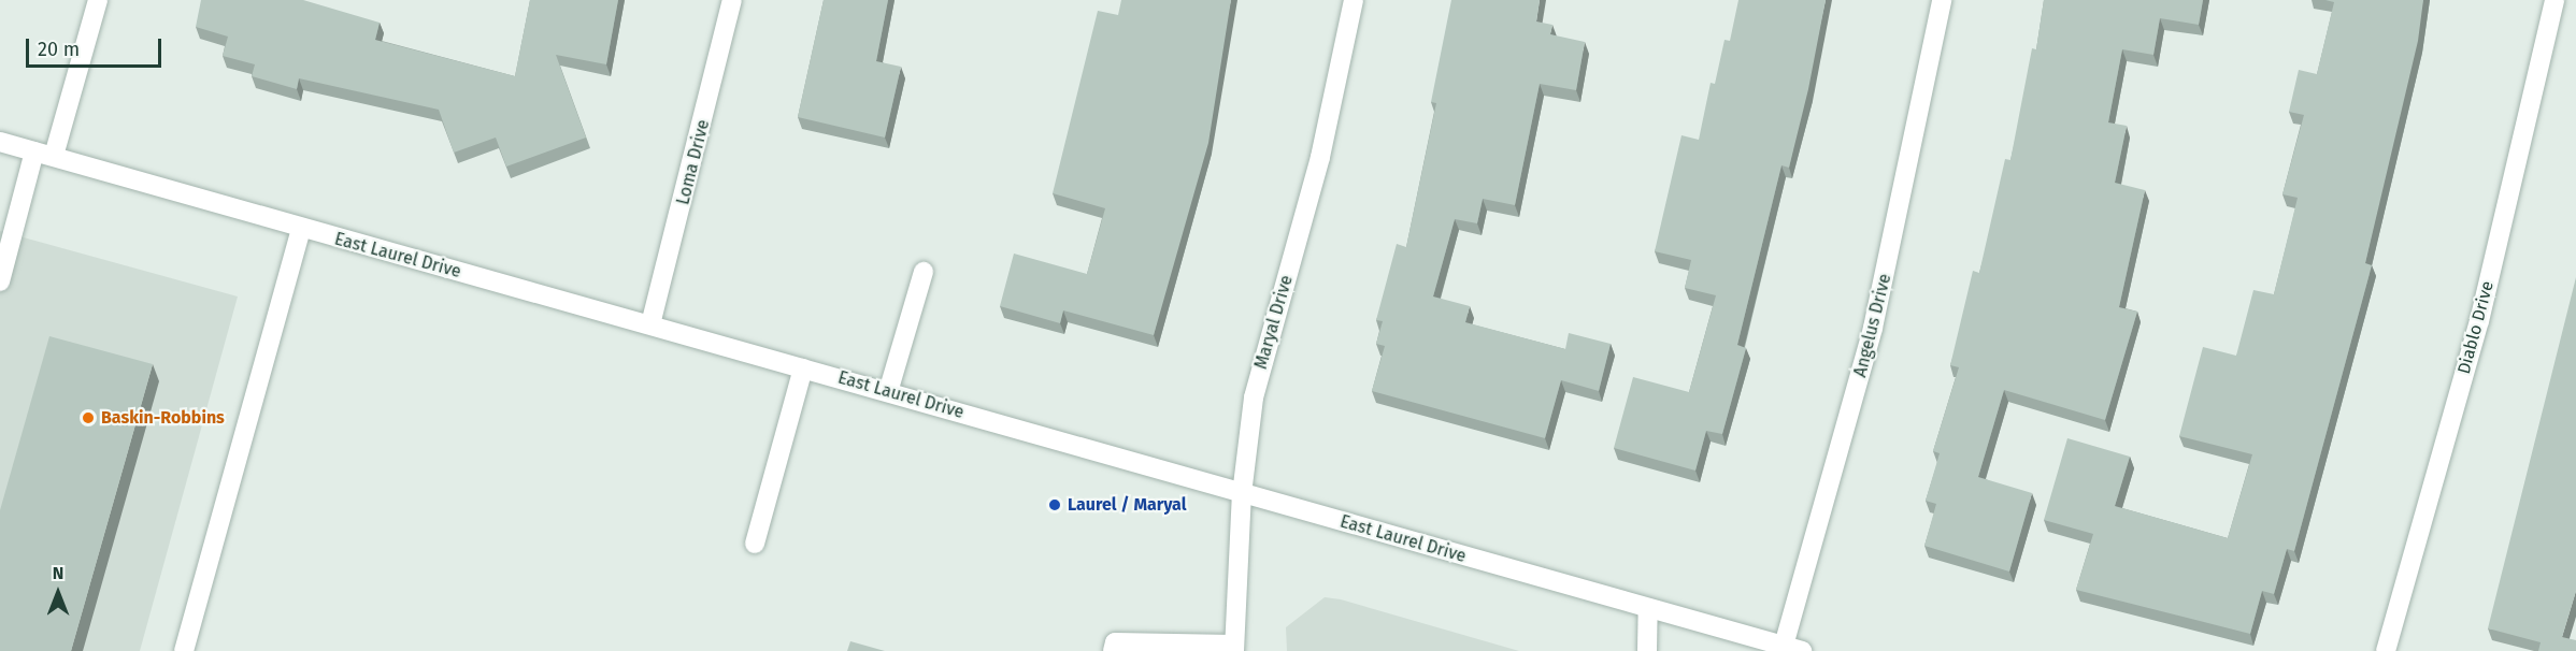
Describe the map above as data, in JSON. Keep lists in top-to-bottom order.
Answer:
{
  "streets": {
    "street": [
      "Loma Drive",
      "East Laurel Drive",
      "Maryal Drive",
      "Angelus Drive",
      "Diablo Drive"
    ]
  },
  "crossings": [
    ["Loma Drive", "East Laurel Drive"],
    ["East Laurel Drive", "Maryal Drive"],
    ["East Laurel Drive", "Angelus Drive"]
  ],
  "places": ["Baskin-Robbins", "Laurel / Maryal"],
  "scale_bar": "20 m",
  "north": "top"
}
